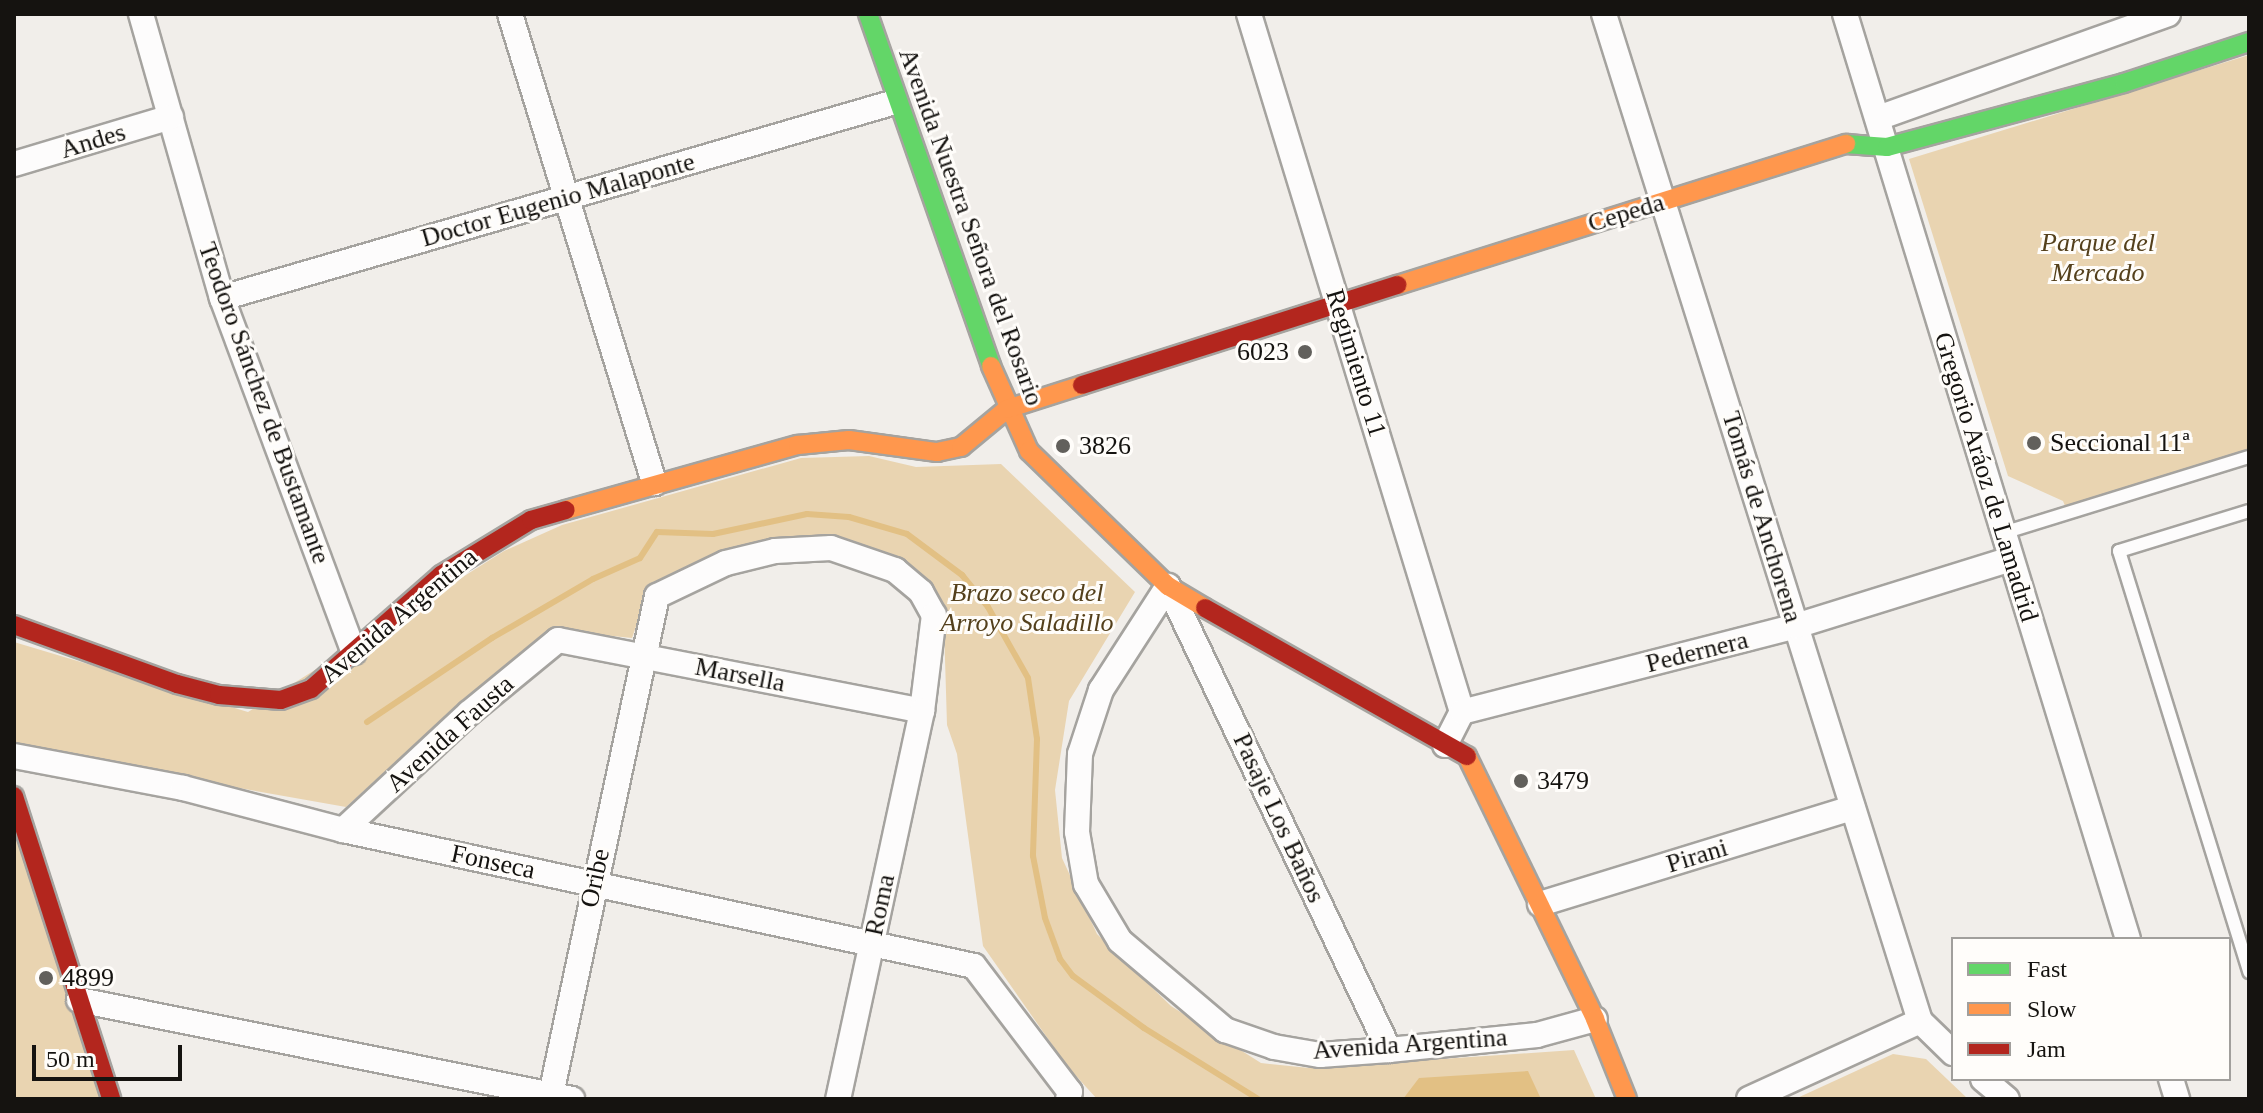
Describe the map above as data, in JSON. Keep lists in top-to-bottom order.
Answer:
{
  "streets": {
    "street": [
      "Andes",
      "Doctor Eugenio Malaponte",
      "Cepeda",
      "Avenida Nuestra Señora del Rosario",
      "Regimiento 11",
      "Teodoro Sánchez de Bustamante",
      "Gregorio Aráoz de Lamadrid",
      "Tomás de Anchorena",
      "Avenida Argentina",
      "Pedernera",
      "Marsella",
      "Avenida Fausta",
      "Pasaje Los Baños",
      "Pirani",
      "Fonseca",
      "Oribe",
      "Roma"
    ]
  },
  "crossings": [
    ["Andes", "Teodoro Sánchez de Bustamante"],
    ["Doctor Eugenio Malaponte", "Avenida Nuestra Señora del Rosario"],
    ["Doctor Eugenio Malaponte", "Teodoro Sánchez de Bustamante"],
    ["Cepeda", "Avenida Nuestra Señora del Rosario"],
    ["Cepeda", "Regimiento 11"],
    ["Cepeda", "Gregorio Aráoz de Lamadrid"],
    ["Cepeda", "Tomás de Anchorena"],
    ["Cepeda", "Avenida Argentina"],
    ["Avenida Nuestra Señora del Rosario", "Avenida Argentina"],
    ["Avenida Nuestra Señora del Rosario", "Pasaje Los Baños"],
    ["Avenida Nuestra Señora del Rosario", "Pirani"],
    ["Regimiento 11", "Pedernera"],
    ["Teodoro Sánchez de Bustamante", "Avenida Argentina"],
    ["Gregorio Aráoz de Lamadrid", "Pedernera"],
    ["Tomás de Anchorena", "Pedernera"],
    ["Tomás de Anchorena", "Pirani"],
    ["Avenida Argentina", "Pasaje Los Baños"],
    ["Marsella", "Avenida Fausta"],
    ["Marsella", "Oribe"],
    ["Marsella", "Roma"],
    ["Avenida Fausta", "Fonseca"],
    ["Fonseca", "Oribe"],
    ["Fonseca", "Roma"]
  ],
  "parks": ["Parque del Mercado", "Brazo seco del Arroyo Saladillo"],
  "places": [
    "6023",
    "Seccional 11ª",
    "3826",
    "3479",
    "4899"
  ],
  "legend": ["Fast", "Slow", "Jam"],
  "scale_bar": "50 m"
}
